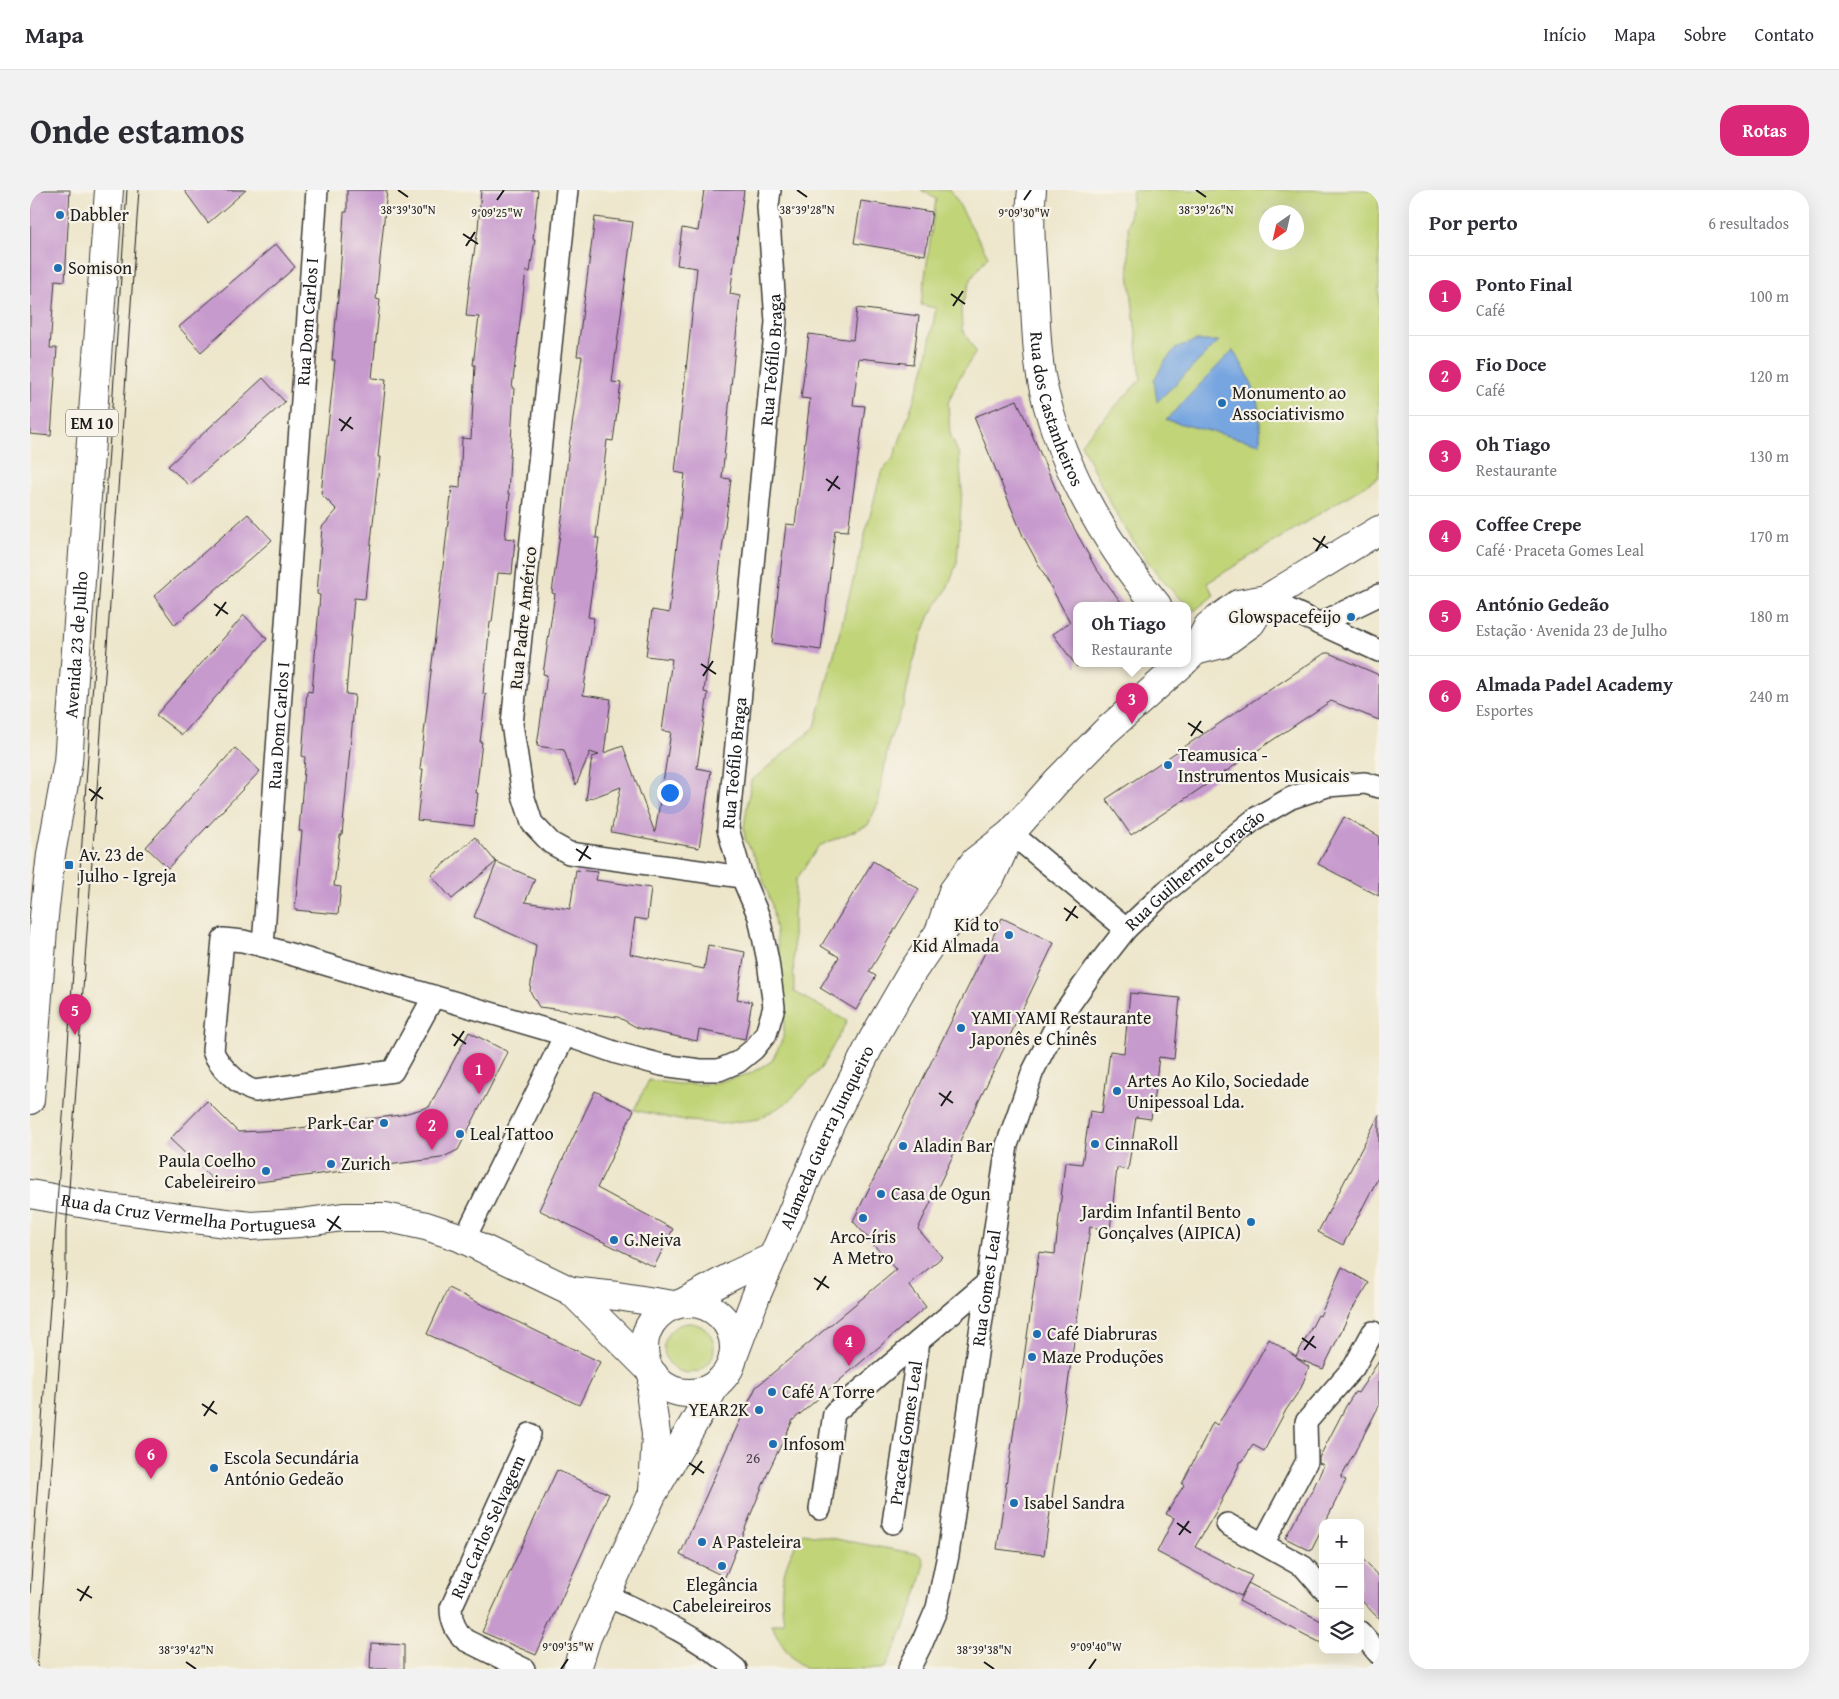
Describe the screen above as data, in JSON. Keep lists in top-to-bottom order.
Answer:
{
  "streets": {
    "street": [
      "Rua Dom Carlos I",
      "Rua Teófilo Braga",
      "Rua dos Castanheiros",
      "EM 10",
      "Rua Padre Américo",
      "Avenida 23 de Julho",
      "Rua Guilherme Coração",
      "Alameda Guerra Junqueiro",
      "Rua da Cruz Vermelha Portuguesa",
      "Rua Gomes Leal",
      "Praceta Gomes Leal",
      "Rua Carlos Selvagem"
    ]
  },
  "crossings": [
    ["Rua Teófilo Braga", "Rua Padre Américo"],
    ["Rua Guilherme Coração", "Alameda Guerra Junqueiro"],
    ["Rua Guilherme Coração", "Rua Gomes Leal"],
    ["Alameda Guerra Junqueiro", "Rua da Cruz Vermelha Portuguesa"],
    ["Rua Gomes Leal", "Praceta Gomes Leal"]
  ],
  "places": {
    "other": [
      "Dabbler",
      "Somison",
      "Monumento ao Associativismo",
      "Glowspacefeijo",
      "Teamusica - Instrumentos Musicais",
      "Kid to Kid Almada",
      "YAMI YAMI Restaurante Japonês e Chinês",
      "Artes Ao Kilo, Sociedade Unipessoal Lda.",
      "Park-Car",
      "Leal Tattoo",
      "CinnaRoll",
      "Aladin Bar",
      "Zurich",
      "Paula Coelho Cabeleireiro",
      "Casa de Ogun",
      "Arco-íris A Metro",
      "Jardim Infantil Bento Gonçalves (AIPICA)",
      "G.Neiva",
      "Café Diabruras",
      "Maze Produções",
      "Café A Torre",
      "YEAR2K",
      "Infosom",
      "Escola Secundária António Gedeão",
      "Isabel Sandra",
      "A Pasteleira",
      "Elegância Cabeleireiros"
    ],
    "transit": ["Av. 23 de Julho - Igreja"]
  },
  "house_numbers": ["26"],
  "north": "bottom left",
  "page": {
    "header": "Mapa",
    "nav": [
      "Início",
      "Mapa",
      "Sobre",
      "Contato"
    ],
    "title": "Onde estamos",
    "buttons": "Rotas",
    "heading": ["Por perto", "6 resultados"],
    "list": [
      {
        "mark": "1",
        "name": "Ponto Final",
        "note": "Café",
        "value": "100 m"
      },
      {
        "mark": "2",
        "name": "Fio Doce",
        "note": "Café",
        "value": "120 m"
      },
      {
        "mark": "3",
        "name": "Oh Tiago",
        "note": "Restaurante",
        "value": "130 m"
      },
      {
        "mark": "4",
        "name": "Coffee Crepe",
        "note": "Café · Praceta Gomes Leal",
        "value": "170 m"
      },
      {
        "mark": "5",
        "name": "António Gedeão",
        "note": "Estação · Avenida 23 de Julho",
        "value": "180 m"
      },
      {
        "mark": "6",
        "name": "Almada Padel Academy",
        "note": "Esportes",
        "value": "240 m"
      }
    ],
    "popup": ["Oh Tiago", "Restaurante"],
    "pins": [
      "3",
      "5",
      "1",
      "2",
      "4",
      "6"
    ],
    "map_buttons": ["+", "−"]
  },
  "coordinates": [
    "38°39'30\"N",
    "38°39'28\"N",
    "38°39'26\"N",
    "9°09'25\"W",
    "9°09'30\"W",
    "9°09'35\"W",
    "9°09'40\"W",
    "38°39'42\"N",
    "38°39'38\"N"
  ]
}
